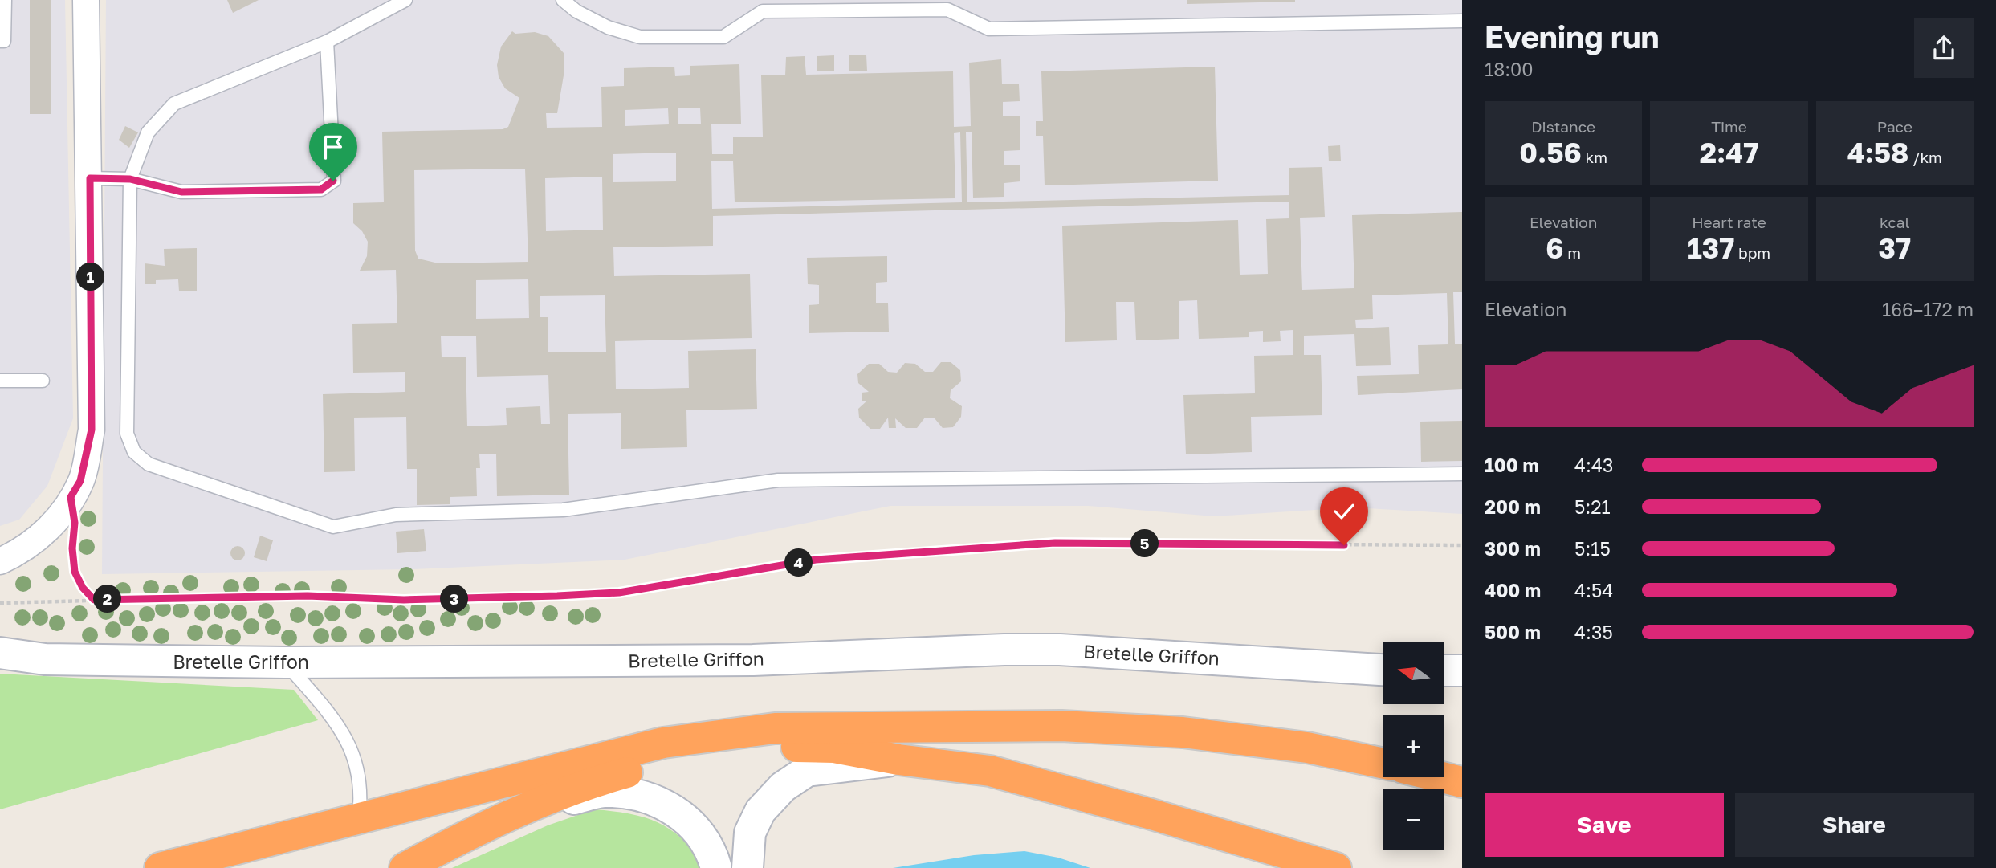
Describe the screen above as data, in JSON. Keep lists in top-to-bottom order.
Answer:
{
  "streets": {
    "main road": ["Bretelle Griffon"]
  },
  "north": "left",
  "page": {
    "heading": ["Evening run", "18:00"],
    "stats": [
      ["Distance", "0.56 km"],
      ["Time", "2:47"],
      ["Pace", "4:58 /km"],
      ["Elevation", "6 m"],
      ["Heart rate", "137 bpm"],
      ["kcal", "37"]
    ],
    "pins": [
      "1",
      "5",
      "4",
      "2",
      "3"
    ],
    "chart": ["Elevation", "166–172 m"],
    "list": [
      {
        "name": "100 m",
        "note": "4:43"
      },
      {
        "name": "200 m",
        "note": "5:21"
      },
      {
        "name": "300 m",
        "note": "5:15"
      },
      {
        "name": "400 m",
        "note": "4:54"
      },
      {
        "name": "500 m",
        "note": "4:35"
      }
    ],
    "map_buttons": ["+", "−"],
    "buttons": ["Save", "Share"]
  }
}
